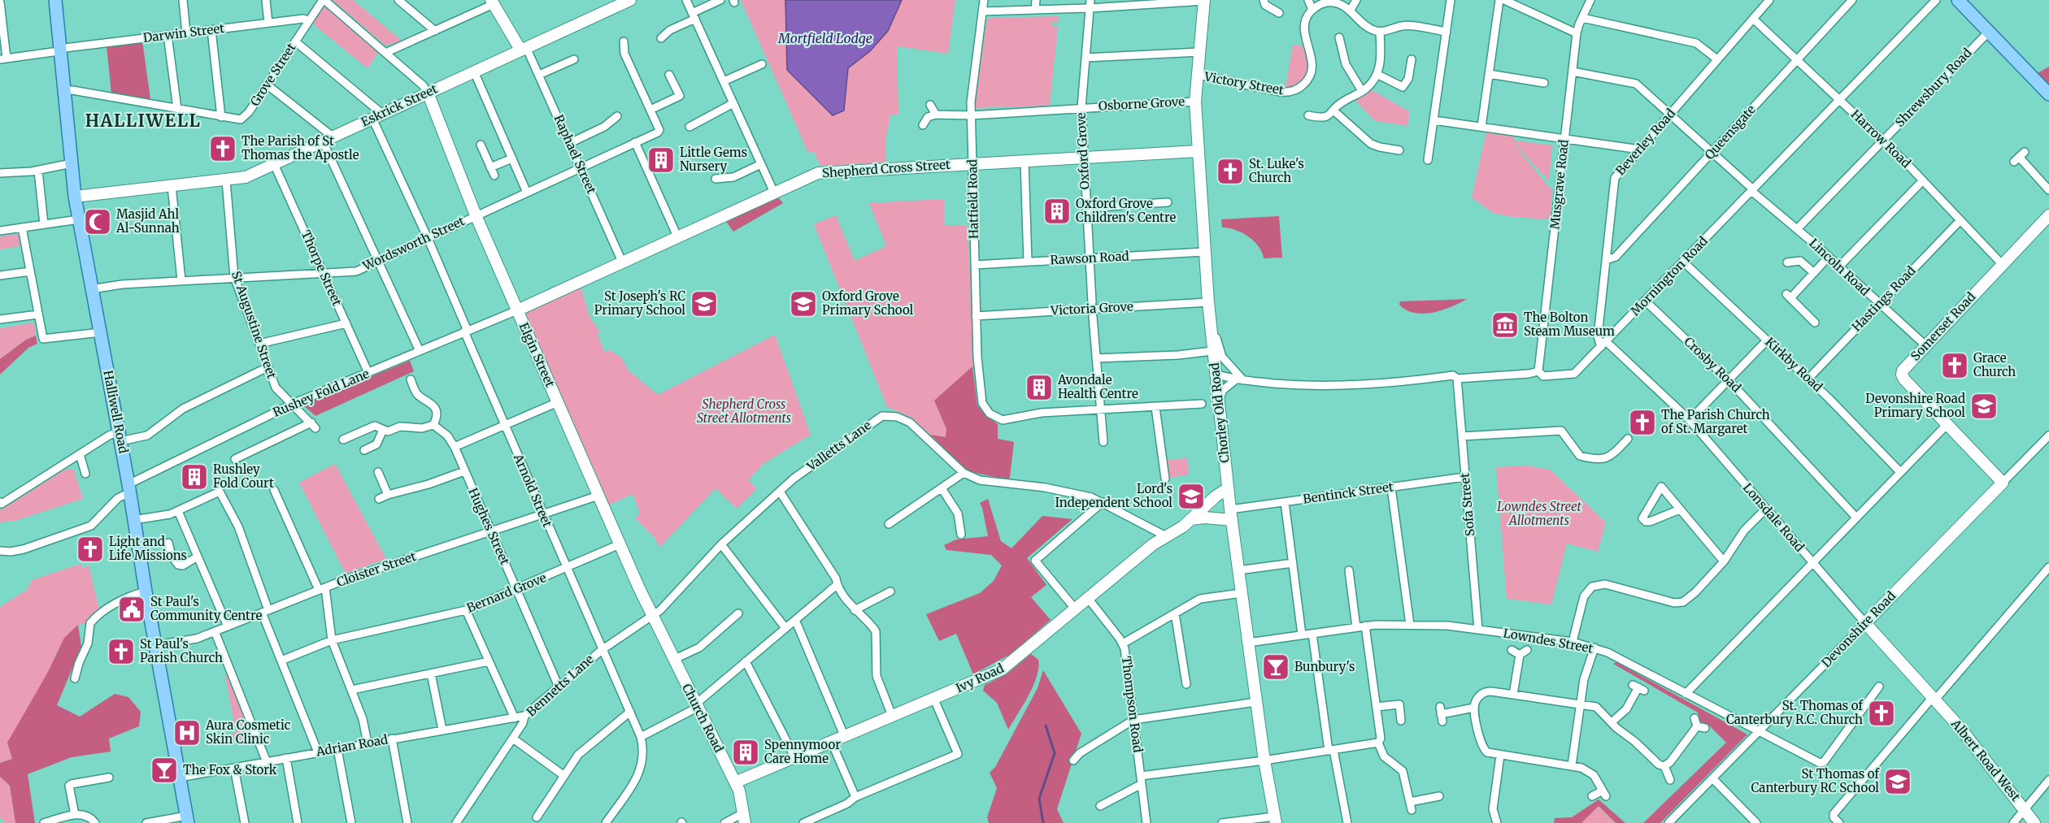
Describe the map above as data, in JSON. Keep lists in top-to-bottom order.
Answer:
{
  "streets": {
    "main road": ["Halliwell Road"],
    "street": [
      "Darwin Street",
      "Grove Street",
      "Victory Street",
      "Shrewsbury Road",
      "Osborne Grove",
      "Eskrick Street",
      "Queensgate",
      "Harrow Road",
      "Beverley Road",
      "Oxford Grove",
      "Raphael Street",
      "Shepherd Cross Street",
      "Musgrave Road",
      "Hatfield Road",
      "Wordsworth Street",
      "Rawson Road",
      "Lincoln Road",
      "Thorpe Street",
      "Mornington Road",
      "Hastings Road",
      "Victoria Grove",
      "St Augustine Street",
      "Somerset Road",
      "Elgin Street",
      "Crosby Road",
      "Kirkby Road",
      "Rushey Fold Lane",
      "Chorley Old Road",
      "Valletts Lane",
      "Arnold Street",
      "Bentinck Street",
      "Sofa Street",
      "Lonsdale Road",
      "Hughes Street",
      "Cloister Street",
      "Bernard Grove",
      "Devonshire Road",
      "Lowndes Street",
      "Ivy Road",
      "Bennetts Lane",
      "Thompson Road",
      "Church Road",
      "Adrian Road",
      "Albert Road West"
    ]
  },
  "crossings": [
    ["Darwin Street", "Grove Street"],
    ["Darwin Street", "Halliwell Road"],
    ["Grove Street", "Halliwell Road"],
    ["Victory Street", "Chorley Old Road"],
    ["Shrewsbury Road", "Harrow Road"],
    ["Shrewsbury Road", "Lincoln Road"],
    ["Osborne Grove", "Oxford Grove"],
    ["Osborne Grove", "Hatfield Road"],
    ["Osborne Grove", "Chorley Old Road"],
    ["Eskrick Street", "Raphael Street"],
    ["Eskrick Street", "Thorpe Street"],
    ["Eskrick Street", "St Augustine Street"],
    ["Eskrick Street", "Elgin Street"],
    ["Eskrick Street", "Halliwell Road"],
    ["Eskrick Street", "Arnold Street"],
    ["Queensgate", "Harrow Road"],
    ["Queensgate", "Beverley Road"],
    ["Queensgate", "Lincoln Road"],
    ["Harrow Road", "Beverley Road"],
    ["Harrow Road", "Mornington Road"],
    ["Harrow Road", "Hastings Road"],
    ["Harrow Road", "Somerset Road"],
    ["Beverley Road", "Lincoln Road"],
    ["Beverley Road", "Mornington Road"],
    ["Beverley Road", "Lonsdale Road"],
    ["Oxford Grove", "Shepherd Cross Street"],
    ["Oxford Grove", "Rawson Road"],
    ["Raphael Street", "Shepherd Cross Street"],
    ["Raphael Street", "Wordsworth Street"],
    ["Shepherd Cross Street", "Hatfield Road"],
    ["Shepherd Cross Street", "Elgin Street"],
    ["Shepherd Cross Street", "Rushey Fold Lane"],
    ["Shepherd Cross Street", "Chorley Old Road"],
    ["Musgrave Road", "Lincoln Road"],
    ["Musgrave Road", "Mornington Road"],
    ["Hatfield Road", "Rawson Road"],
    ["Hatfield Road", "Victoria Grove"],
    ["Wordsworth Street", "Thorpe Street"],
    ["Wordsworth Street", "St Augustine Street"],
    ["Wordsworth Street", "Elgin Street"],
    ["Wordsworth Street", "Halliwell Road"],
    ["Wordsworth Street", "Arnold Street"],
    ["Rawson Road", "Chorley Old Road"],
    ["Lincoln Road", "Mornington Road"],
    ["Lincoln Road", "Hastings Road"],
    ["Lincoln Road", "Somerset Road"],
    ["Thorpe Street", "Rushey Fold Lane"],
    ["Mornington Road", "Crosby Road"],
    ["Mornington Road", "Kirkby Road"],
    ["Mornington Road", "Chorley Old Road"],
    ["Mornington Road", "Sofa Street"],
    ["Mornington Road", "Lonsdale Road"],
    ["Hastings Road", "Kirkby Road"],
    ["Victoria Grove", "Chorley Old Road"],
    ["St Augustine Street", "Rushey Fold Lane"],
    ["Somerset Road", "Devonshire Road"],
    ["Elgin Street", "Rushey Fold Lane"],
    ["Elgin Street", "Valletts Lane"],
    ["Elgin Street", "Cloister Street"],
    ["Elgin Street", "Bernard Grove"],
    ["Elgin Street", "Bennetts Lane"],
    ["Elgin Street", "Church Road"],
    ["Rushey Fold Lane", "Halliwell Road"],
    ["Rushey Fold Lane", "Arnold Street"],
    ["Halliwell Road", "Cloister Street"],
    ["Halliwell Road", "Adrian Road"],
    ["Chorley Old Road", "Bentinck Street"],
    ["Chorley Old Road", "Lowndes Street"],
    ["Chorley Old Road", "Ivy Road"],
    ["Valletts Lane", "Ivy Road"],
    ["Valletts Lane", "Bennetts Lane"],
    ["Valletts Lane", "Church Road"],
    ["Arnold Street", "Cloister Street"],
    ["Arnold Street", "Bernard Grove"],
    ["Arnold Street", "Bennetts Lane"],
    ["Bentinck Street", "Sofa Street"],
    ["Sofa Street", "Lowndes Street"],
    ["Lonsdale Road", "Devonshire Road"],
    ["Lonsdale Road", "Albert Road West"],
    ["Hughes Street", "Cloister Street"],
    ["Hughes Street", "Bernard Grove"],
    ["Hughes Street", "Bennetts Lane"],
    ["Devonshire Road", "Lowndes Street"],
    ["Ivy Road", "Thompson Road"],
    ["Ivy Road", "Church Road"],
    ["Bennetts Lane", "Church Road"],
    ["Bennetts Lane", "Adrian Road"]
  ],
  "districts": ["HALLIWELL"],
  "water": ["Mortfield Lodge"],
  "parks": ["Shepherd Cross Street Allotments", "Lowndes Street Allotments"],
  "places": {
    "church": [
      "The Parish of St Thomas the Apostle",
      "St. Luke's Church",
      "Grace Church",
      "The Parish Church of St. Margaret",
      "Light and Life Missions",
      "St Paul's Parish Church",
      "St. Thomas of Canterbury R.C. Church"
    ],
    "building": [
      "Little Gems Nursery",
      "Oxford Grove Children's Centre",
      "Avondale Health Centre",
      "Rushley Fold Court",
      "Spennymoor Care Home"
    ],
    "mosque": ["Masjid Ahl Al-Sunnah"],
    "school or university": [
      "St Joseph's RC Primary School",
      "Oxford Grove Primary School",
      "Devonshire Road Primary School",
      "Lord's Independent School",
      "St Thomas of Canterbury RC School"
    ],
    "museum": ["The Bolton Steam Museum"],
    "public building": ["St Paul's Community Centre"],
    "bar": ["Bunbury's", "The Fox & Stork"],
    "hospital": ["Aura Cosmetic Skin Clinic"]
  }
}
